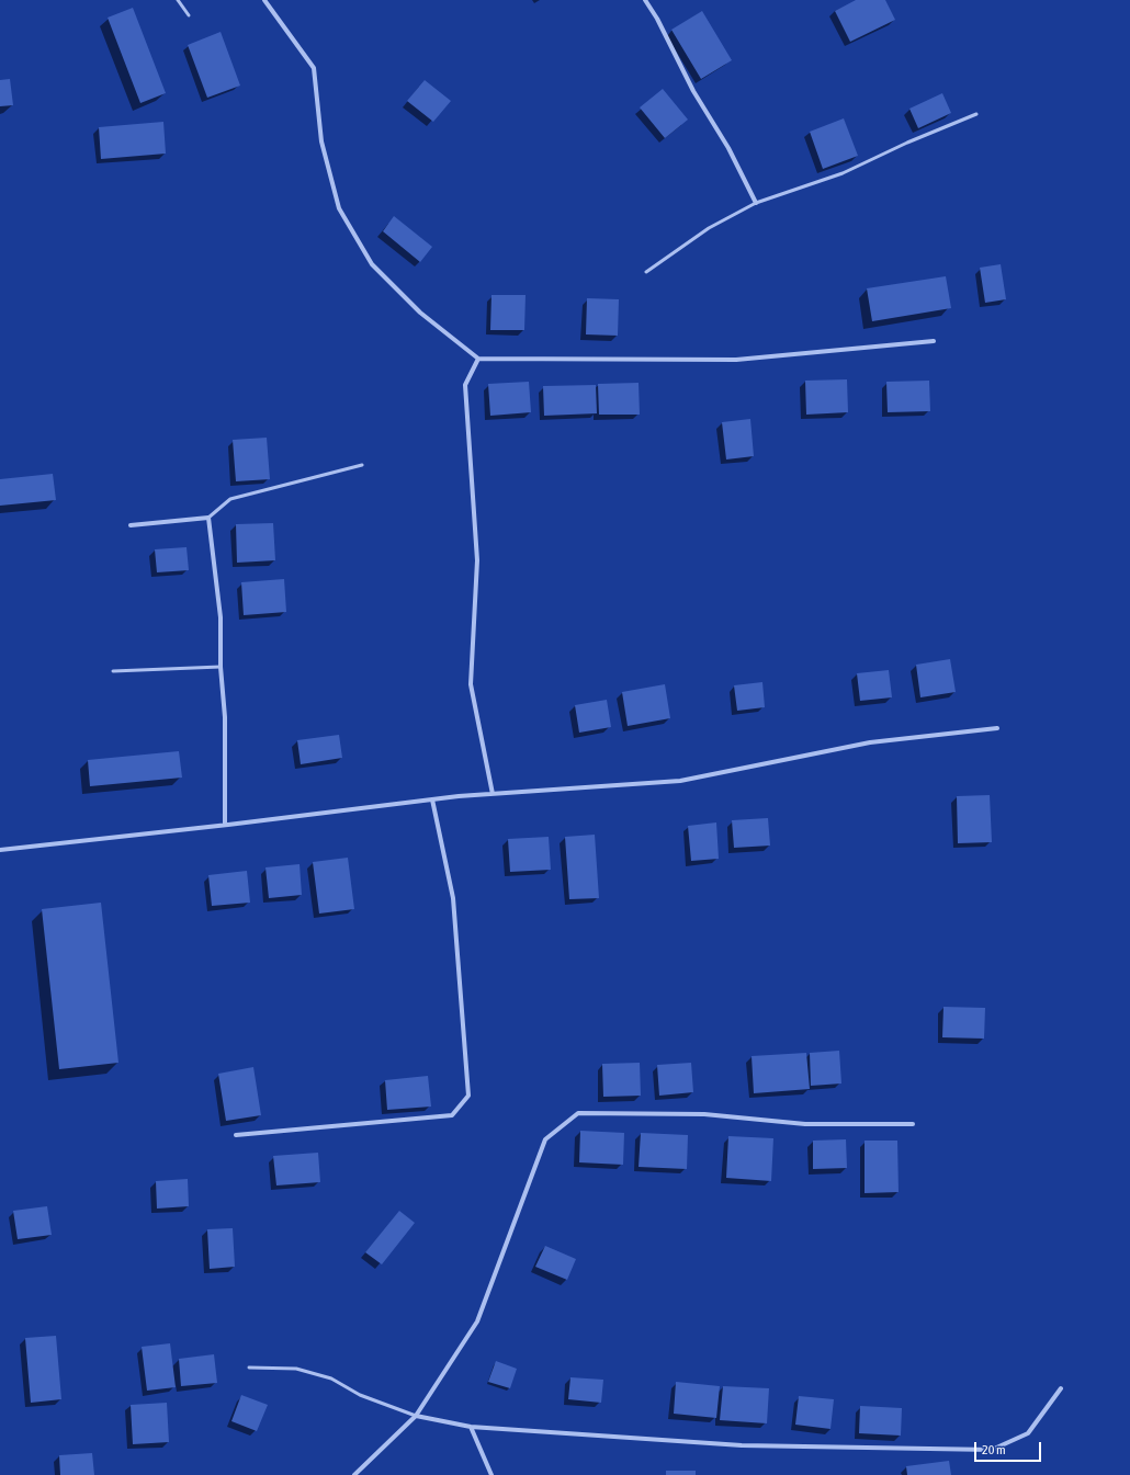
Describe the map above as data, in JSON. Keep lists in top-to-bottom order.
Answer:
{
  "scale_bar": "20 m"
}
